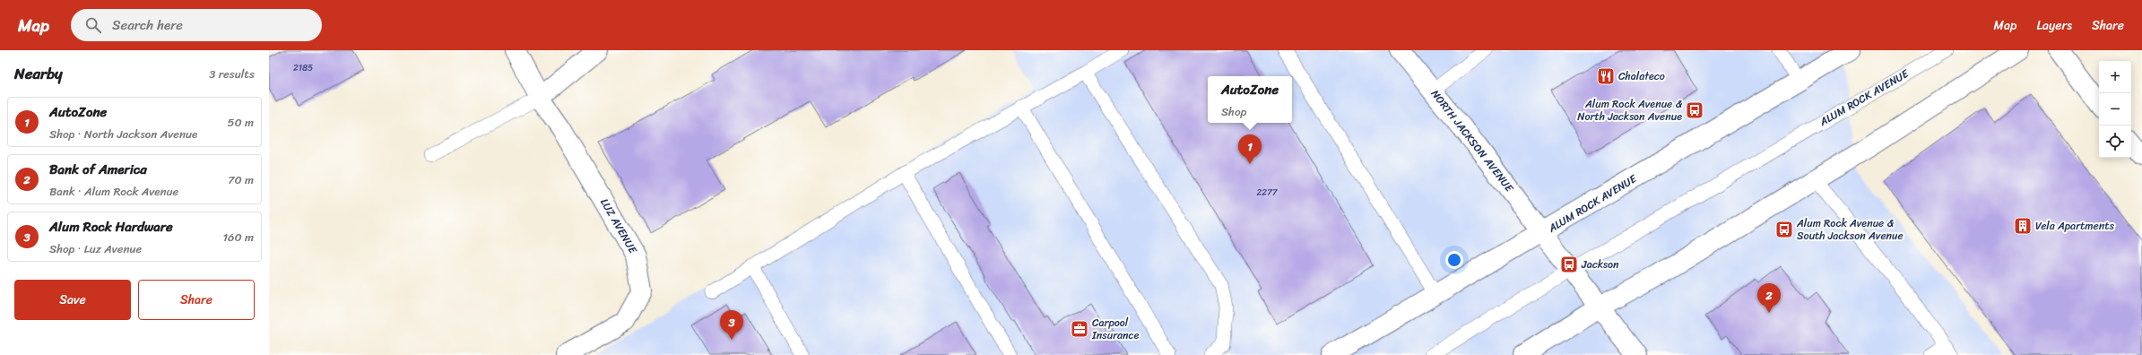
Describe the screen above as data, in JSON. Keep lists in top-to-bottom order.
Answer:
{
  "streets": {
    "main road": ["ALUM ROCK AVENUE", "NORTH JACKSON AVENUE", "LUZ AVENUE"]
  },
  "crossings": [
    ["ALUM ROCK AVENUE", "NORTH JACKSON AVENUE"]
  ],
  "places": {
    "restaurant": ["Chalateco"],
    "bus stop": ["Alum Rock Avenue & North Jackson Avenue", "Alum Rock Avenue & South Jackson Avenue", "Jackson"],
    "building": ["Vela Apartments"],
    "office": ["Carpool Insurance"]
  },
  "house_numbers": ["2185", "2277"],
  "page": {
    "header": "Map",
    "search": "Search here",
    "nav": ["Map", "Layers", "Share"],
    "heading": ["Nearby", "3 results"],
    "map_buttons": ["+", "−"],
    "popup": ["AutoZone", "Shop"],
    "list": [
      {
        "mark": "1",
        "name": "AutoZone",
        "note": "Shop · North Jackson Avenue",
        "value": "50 m"
      },
      {
        "mark": "2",
        "name": "Bank of America",
        "note": "Bank · Alum Rock Avenue",
        "value": "70 m"
      },
      {
        "mark": "3",
        "name": "Alum Rock Hardware",
        "note": "Shop · Luz Avenue",
        "value": "160 m"
      }
    ],
    "pins": ["1", "2", "3"],
    "buttons": ["Save", "Share"]
  }
}
